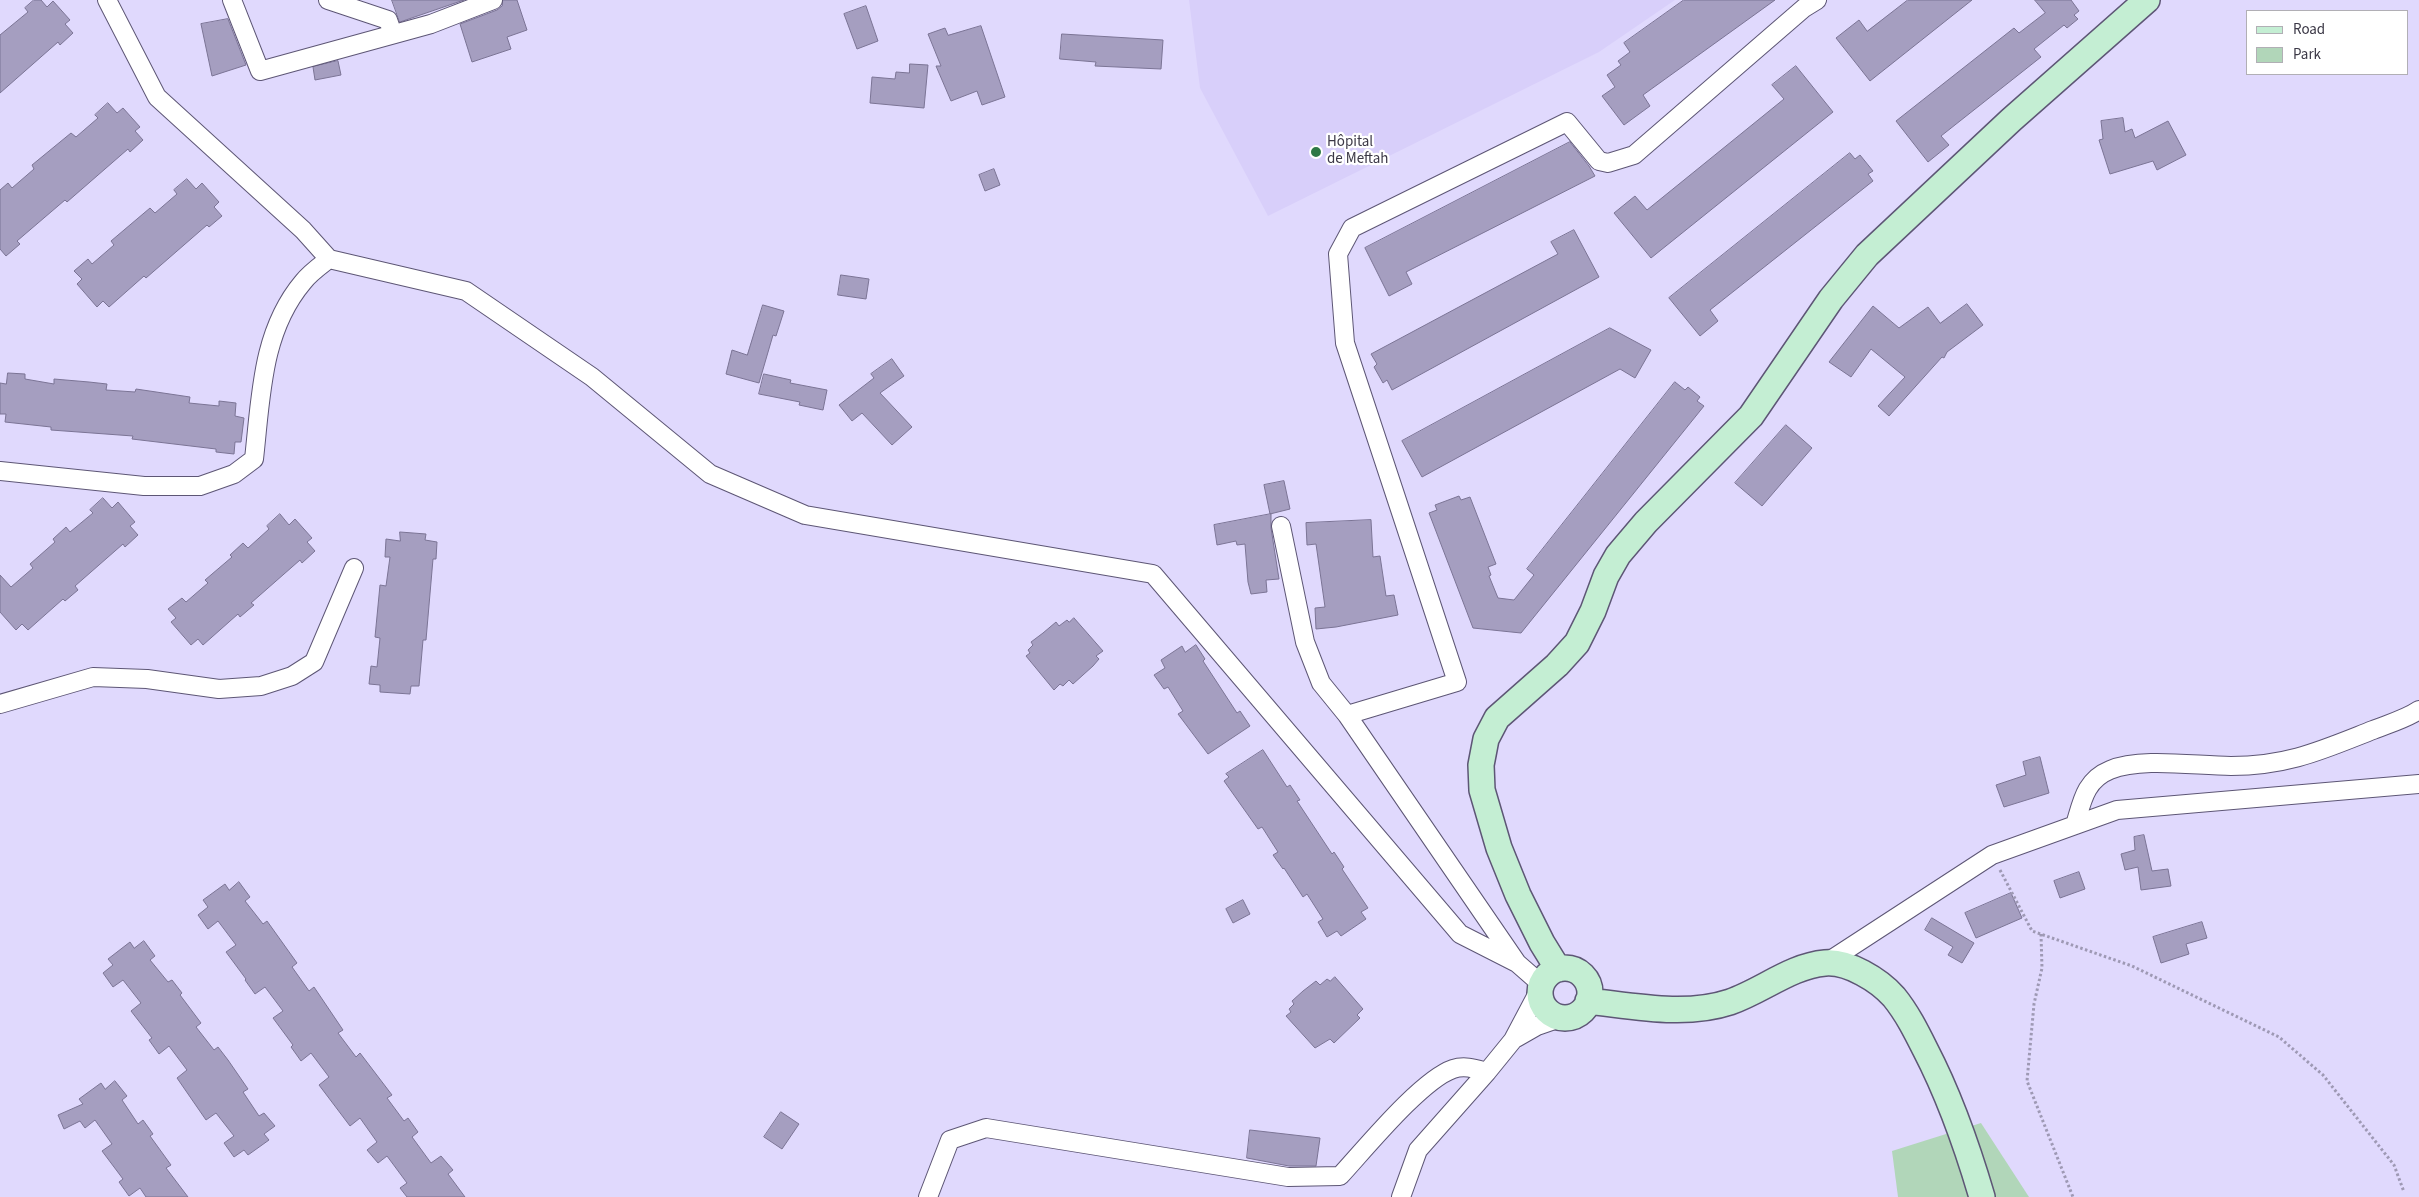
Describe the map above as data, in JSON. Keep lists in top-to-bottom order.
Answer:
{
  "places": ["Hôpital de Meftah"],
  "legend": ["Road", "Park"]
}
